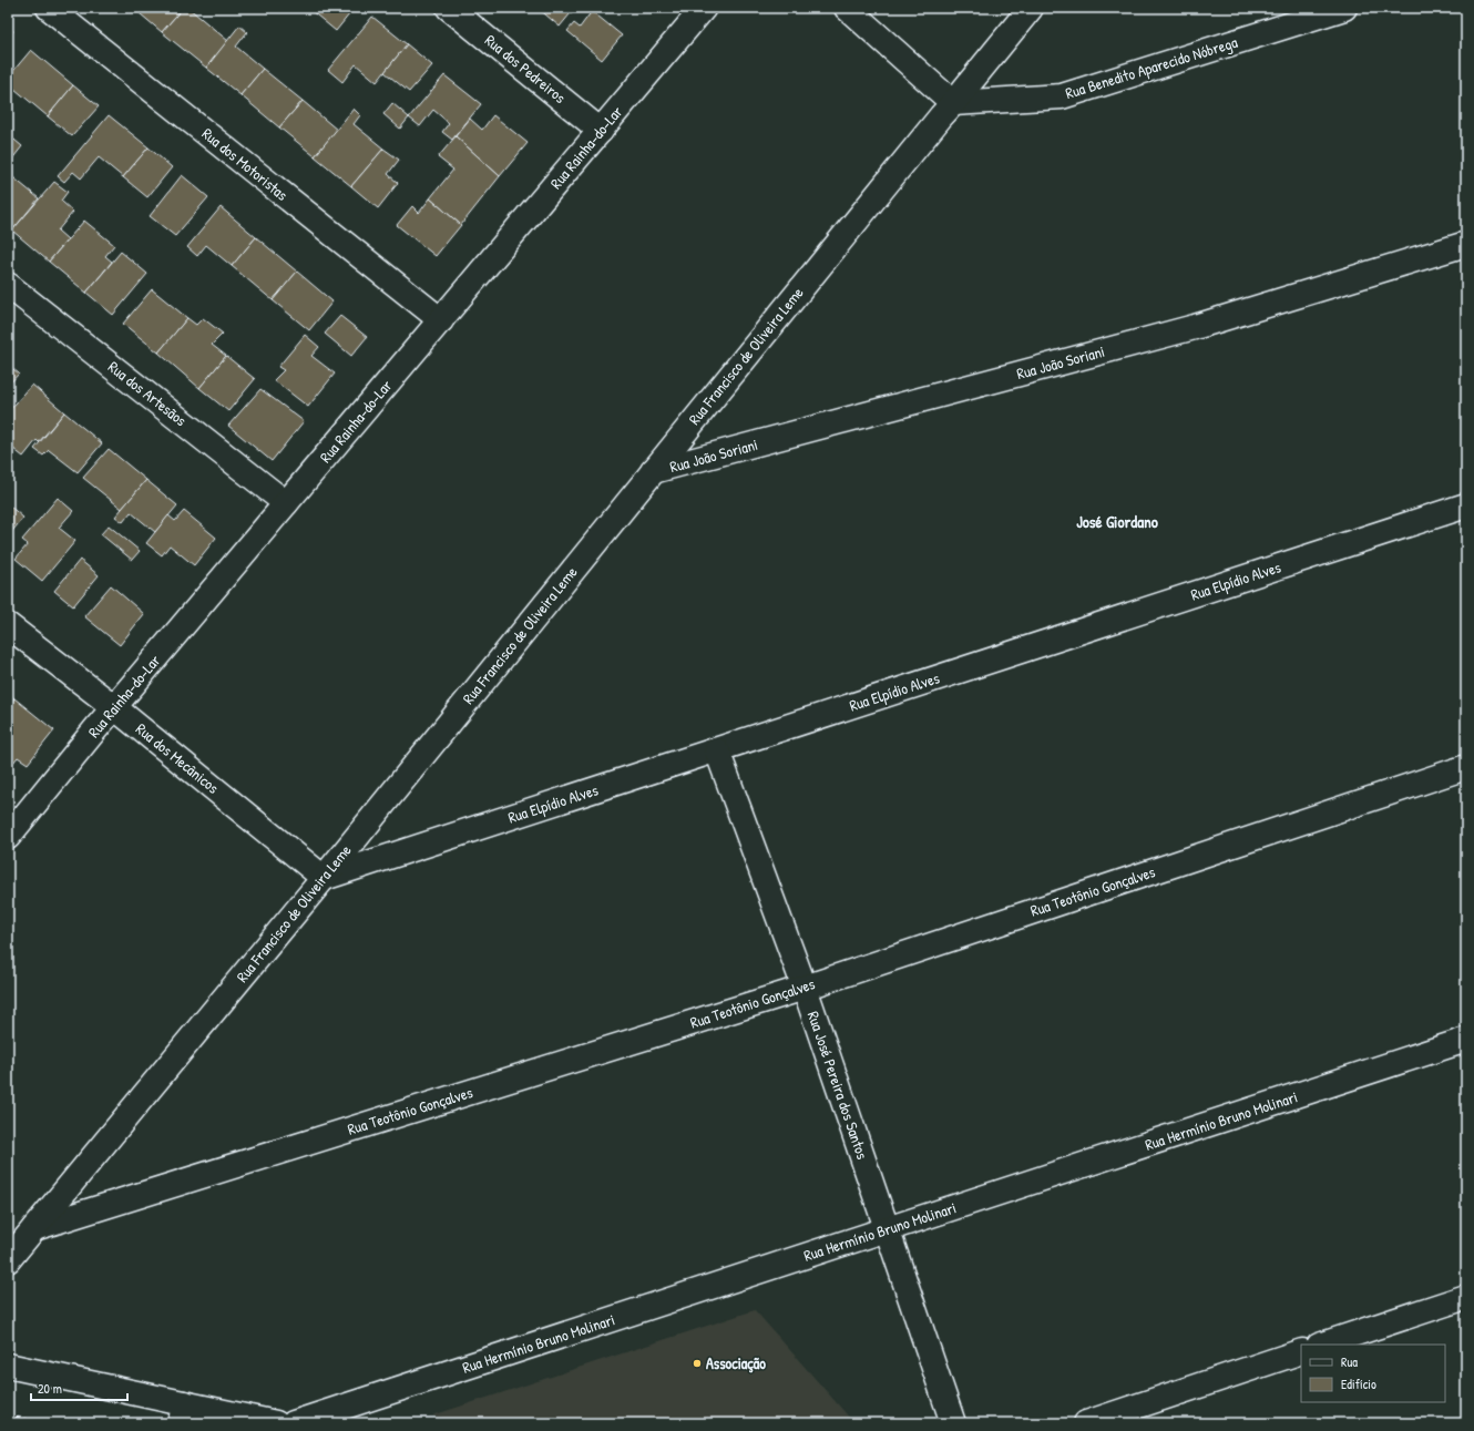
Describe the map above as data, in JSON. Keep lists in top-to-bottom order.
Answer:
{
  "streets": {
    "street": [
      "Rua Benedito Aparecido Nóbrega",
      "Rua dos Pedreiros",
      "Rua Rainha-do-Lar",
      "Rua dos Motoristas",
      "Rua Francisco de Oliveira Leme",
      "Rua João Soriani",
      "Rua dos Artesãos",
      "Rua Elpídio Alves",
      "Rua dos Mecânicos",
      "Rua Teotônio Gonçalves",
      "Rua José Pereira dos Santos",
      "Rua Hermínio Bruno Molinari"
    ]
  },
  "crossings": [
    ["Rua Benedito Aparecido Nóbrega", "Rua Francisco de Oliveira Leme"],
    ["Rua dos Pedreiros", "Rua Rainha-do-Lar"],
    ["Rua Rainha-do-Lar", "Rua dos Motoristas"],
    ["Rua Rainha-do-Lar", "Rua dos Artesãos"],
    ["Rua Rainha-do-Lar", "Rua dos Mecânicos"],
    ["Rua Francisco de Oliveira Leme", "Rua João Soriani"],
    ["Rua Francisco de Oliveira Leme", "Rua Elpídio Alves"],
    ["Rua Francisco de Oliveira Leme", "Rua dos Mecânicos"],
    ["Rua Francisco de Oliveira Leme", "Rua Teotônio Gonçalves"],
    ["Rua Elpídio Alves", "Rua dos Mecânicos"],
    ["Rua Elpídio Alves", "Rua José Pereira dos Santos"],
    ["Rua Teotônio Gonçalves", "Rua José Pereira dos Santos"],
    ["Rua José Pereira dos Santos", "Rua Hermínio Bruno Molinari"]
  ],
  "districts": ["José Giordano"],
  "places": ["Associação"],
  "legend": ["Rua", "Edifício"],
  "scale_bar": "20 m"
}
